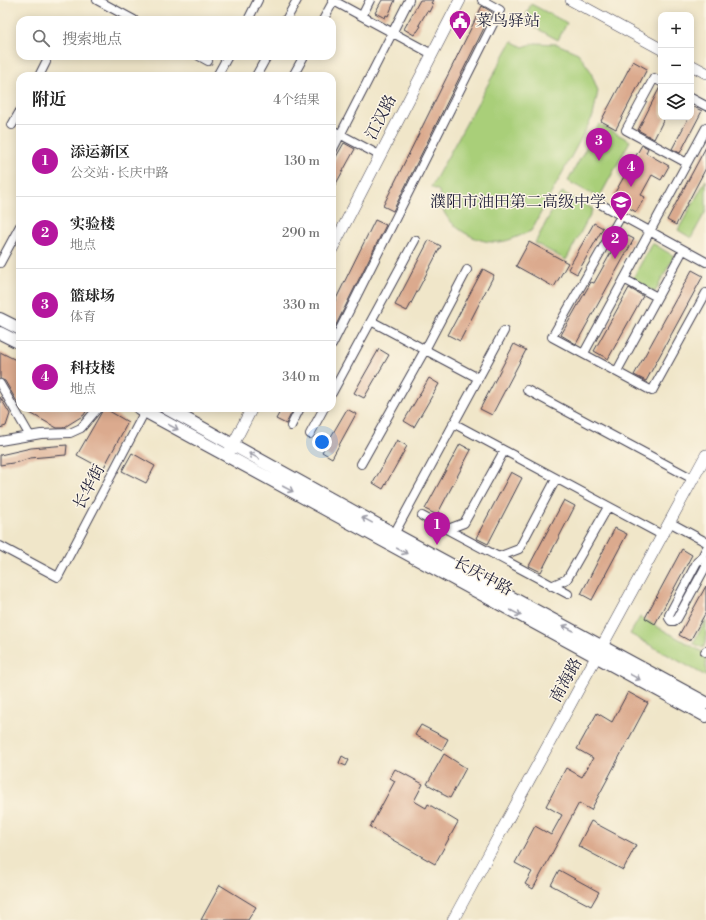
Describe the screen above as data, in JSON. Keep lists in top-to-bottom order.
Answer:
{
  "streets": {
    "main road": ["长庆中路"],
    "street": ["江汉路", "长华街", "南海路"]
  },
  "crossings": [
    ["长庆中路", "南海路"]
  ],
  "places": {
    "public building": ["菜鸟驿站"],
    "school or university": ["濮阳市油田第二高级中学"]
  },
  "page": {
    "map_buttons": ["+", "−"],
    "search": "搜索地点",
    "heading": ["附近", "4个结果"],
    "list": [
      {
        "mark": "1",
        "name": "添运新区",
        "note": "公交站 · 长庆中路",
        "value": "130 m"
      },
      {
        "mark": "2",
        "name": "实验楼",
        "note": "地点",
        "value": "290 m"
      },
      {
        "mark": "3",
        "name": "篮球场",
        "note": "体育",
        "value": "330 m"
      },
      {
        "mark": "4",
        "name": "科技楼",
        "note": "地点",
        "value": "340 m"
      }
    ],
    "pins": [
      "3",
      "4",
      "2",
      "1"
    ]
  }
}
